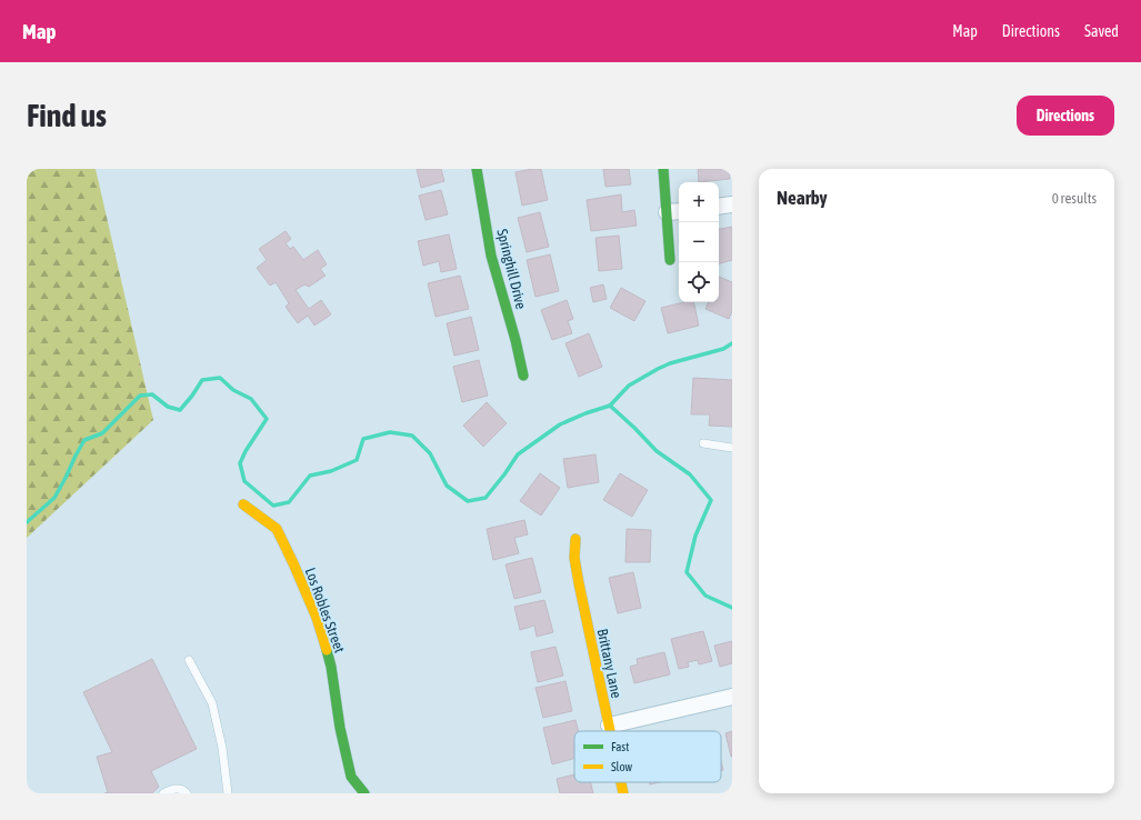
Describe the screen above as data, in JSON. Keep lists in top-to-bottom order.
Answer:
{
  "streets": {
    "street": ["Springhill Drive", "Los Robles Street", "Brittany Lane"]
  },
  "legend": ["Fast", "Slow"],
  "page": {
    "header": "Map",
    "nav": ["Map", "Directions", "Saved"],
    "buttons": "Directions",
    "title": "Find us",
    "heading": ["Nearby", "0 results"],
    "map_buttons": ["+", "−"]
  }
}
